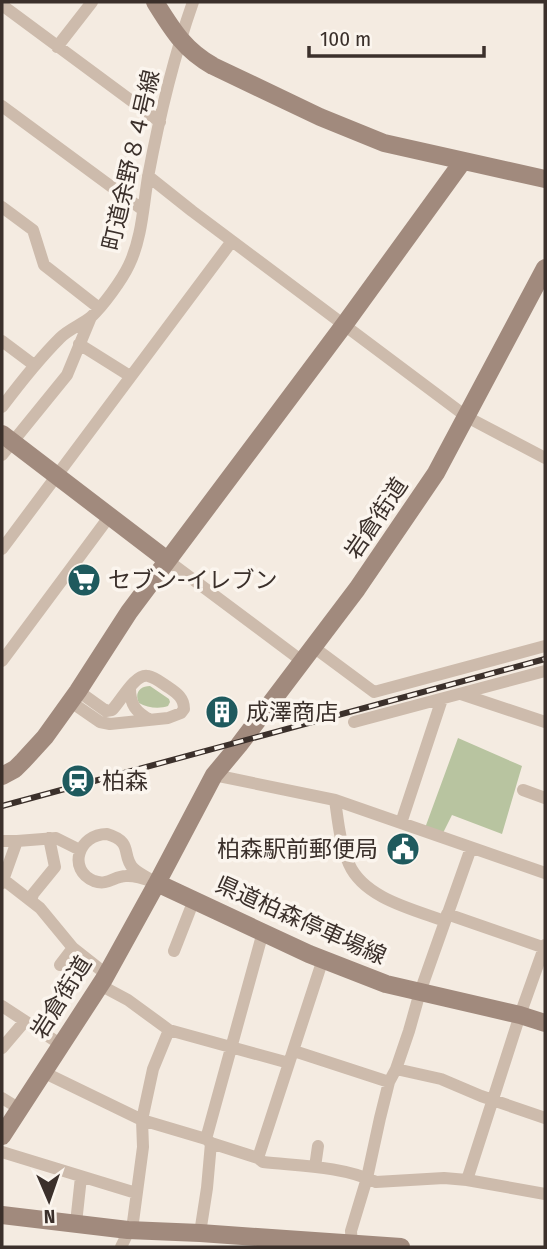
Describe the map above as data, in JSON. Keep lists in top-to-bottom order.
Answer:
{
  "streets": {
    "street": ["町道余野８４号線", "岩倉街道", "県道柏森停車場線"]
  },
  "crossings": [
    ["岩倉街道", "県道柏森停車場線"]
  ],
  "places": {
    "supermarket": ["セブン-イレブン"],
    "building": ["成澤商店"],
    "station": ["柏森"],
    "public building": ["柏森駅前郵便局"]
  },
  "scale_bar": "100 m",
  "north": "bottom"
}
